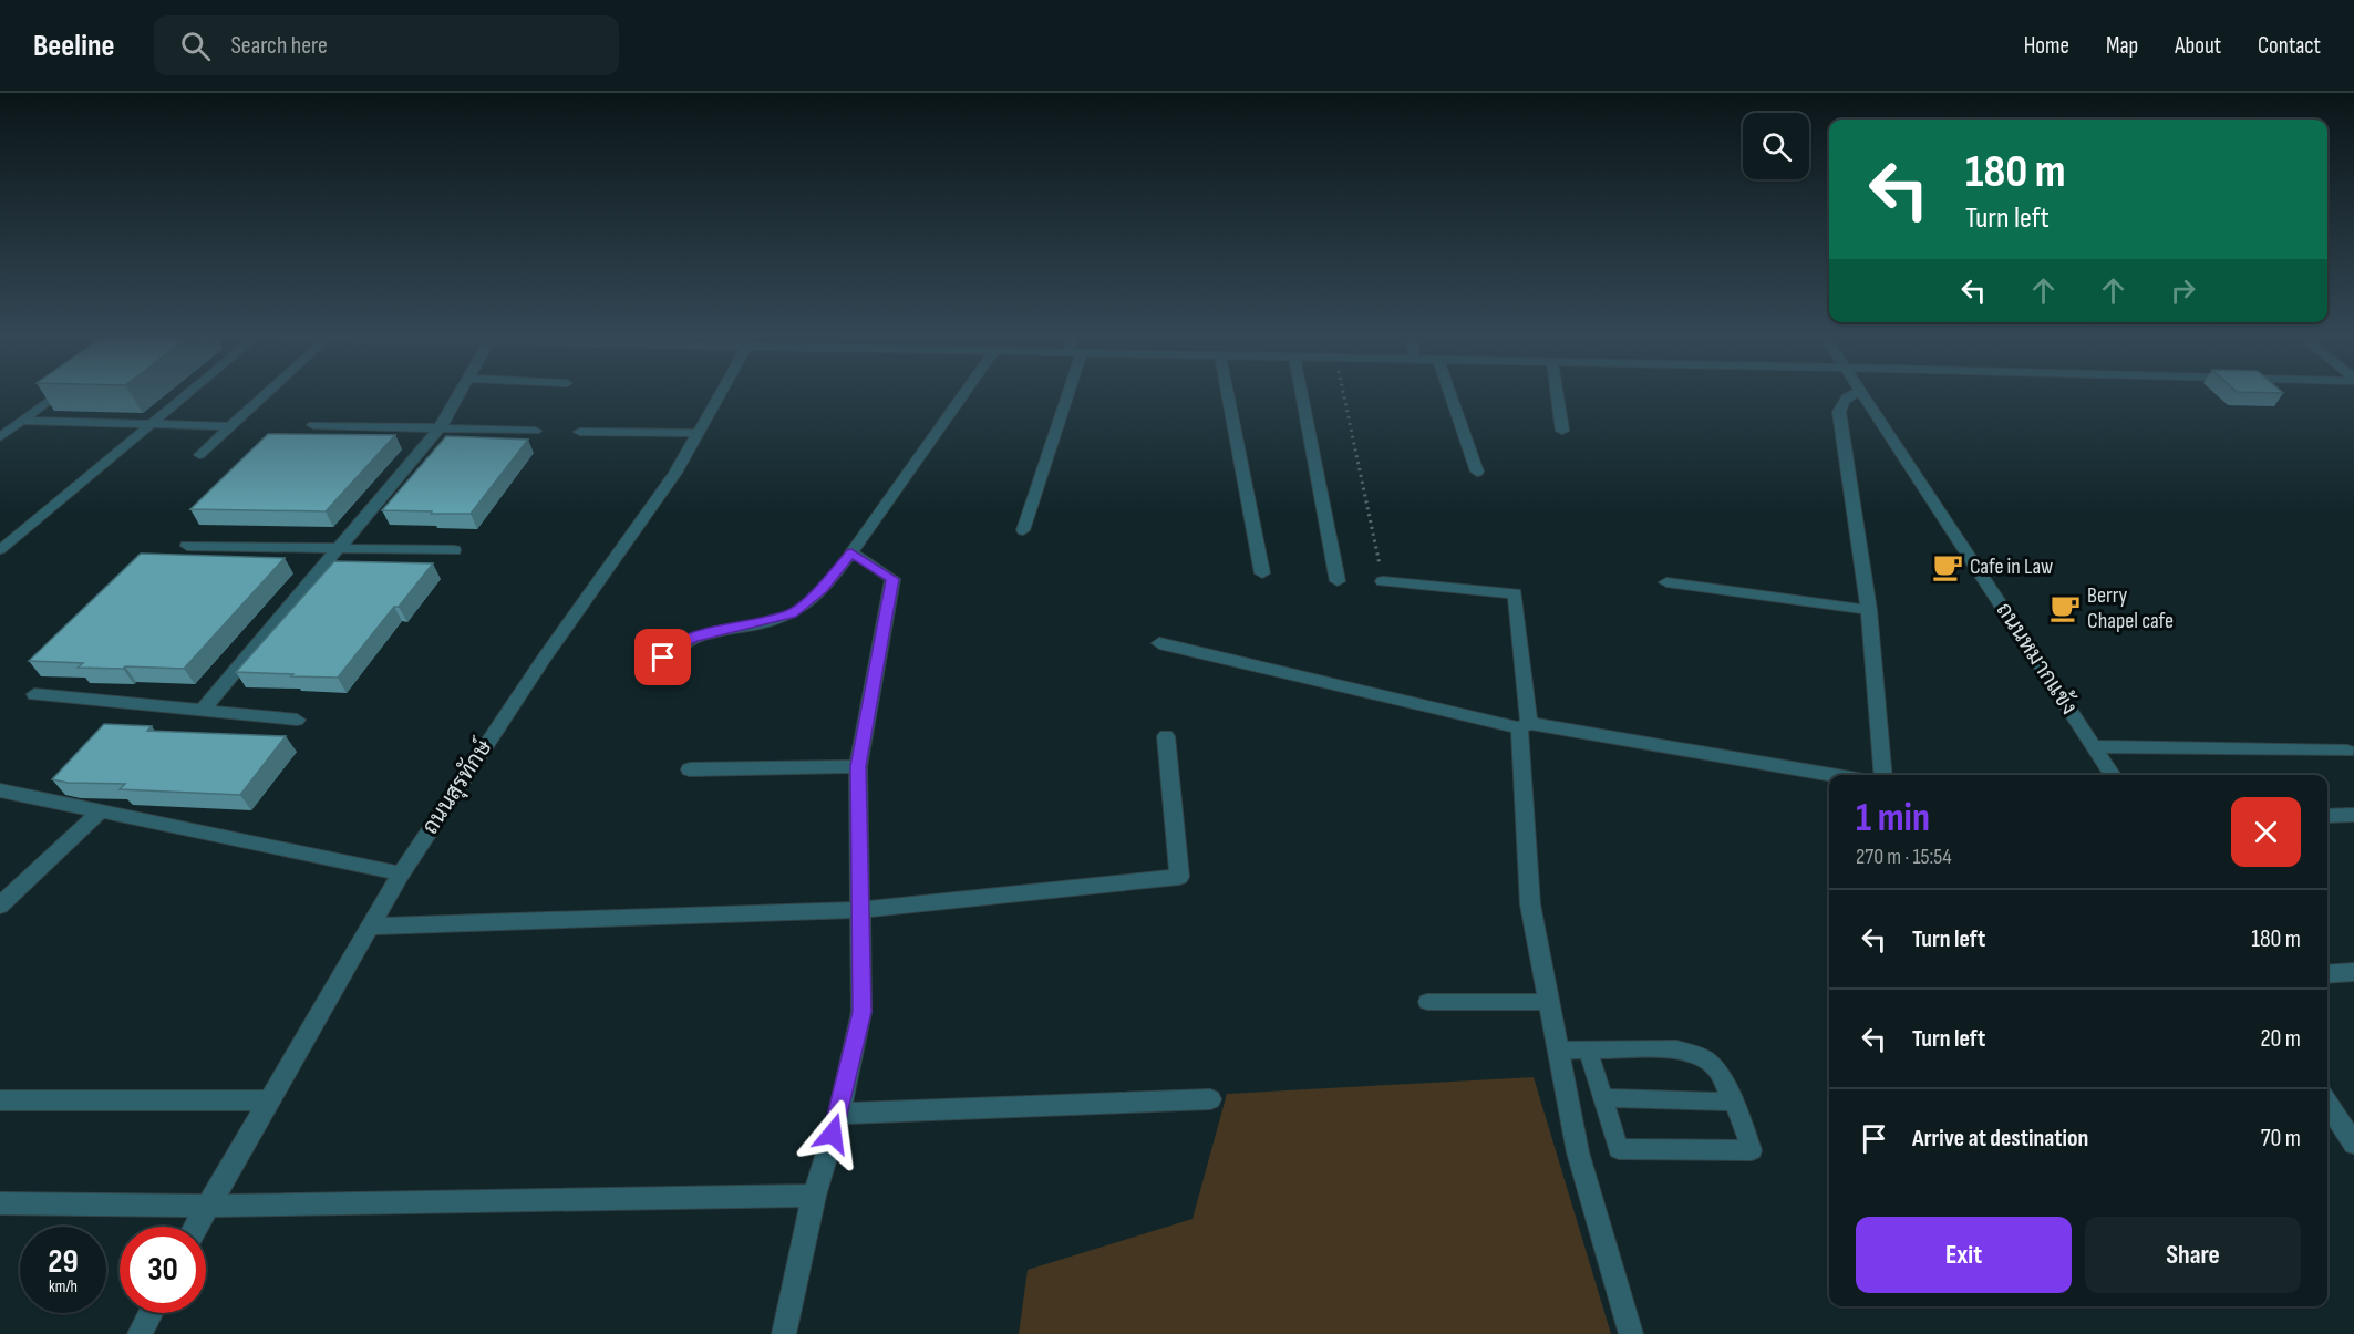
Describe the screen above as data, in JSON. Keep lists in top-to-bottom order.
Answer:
{
  "streets": {
    "street": ["ถนนหมากแข้ง", "ถนนสุรทักษ์"]
  },
  "places": {
    "cafe": ["Cafe in Law", "Berry Chapel cafe"]
  },
  "page": {
    "header": "Beeline",
    "search": "Search here",
    "nav": [
      "Home",
      "Map",
      "About",
      "Contact"
    ],
    "turn": ["180 m", "Turn left"],
    "heading": ["1 min", "270 m · 15:54"],
    "list": [
      {
        "name": "Turn left",
        "value": "180 m"
      },
      {
        "name": "Turn left",
        "value": "20 m"
      },
      {
        "name": "Arrive at destination",
        "value": "70 m"
      }
    ],
    "buttons": ["Exit", "Share"],
    "speed": "29 km/h",
    "limit": "30"
  }
}
